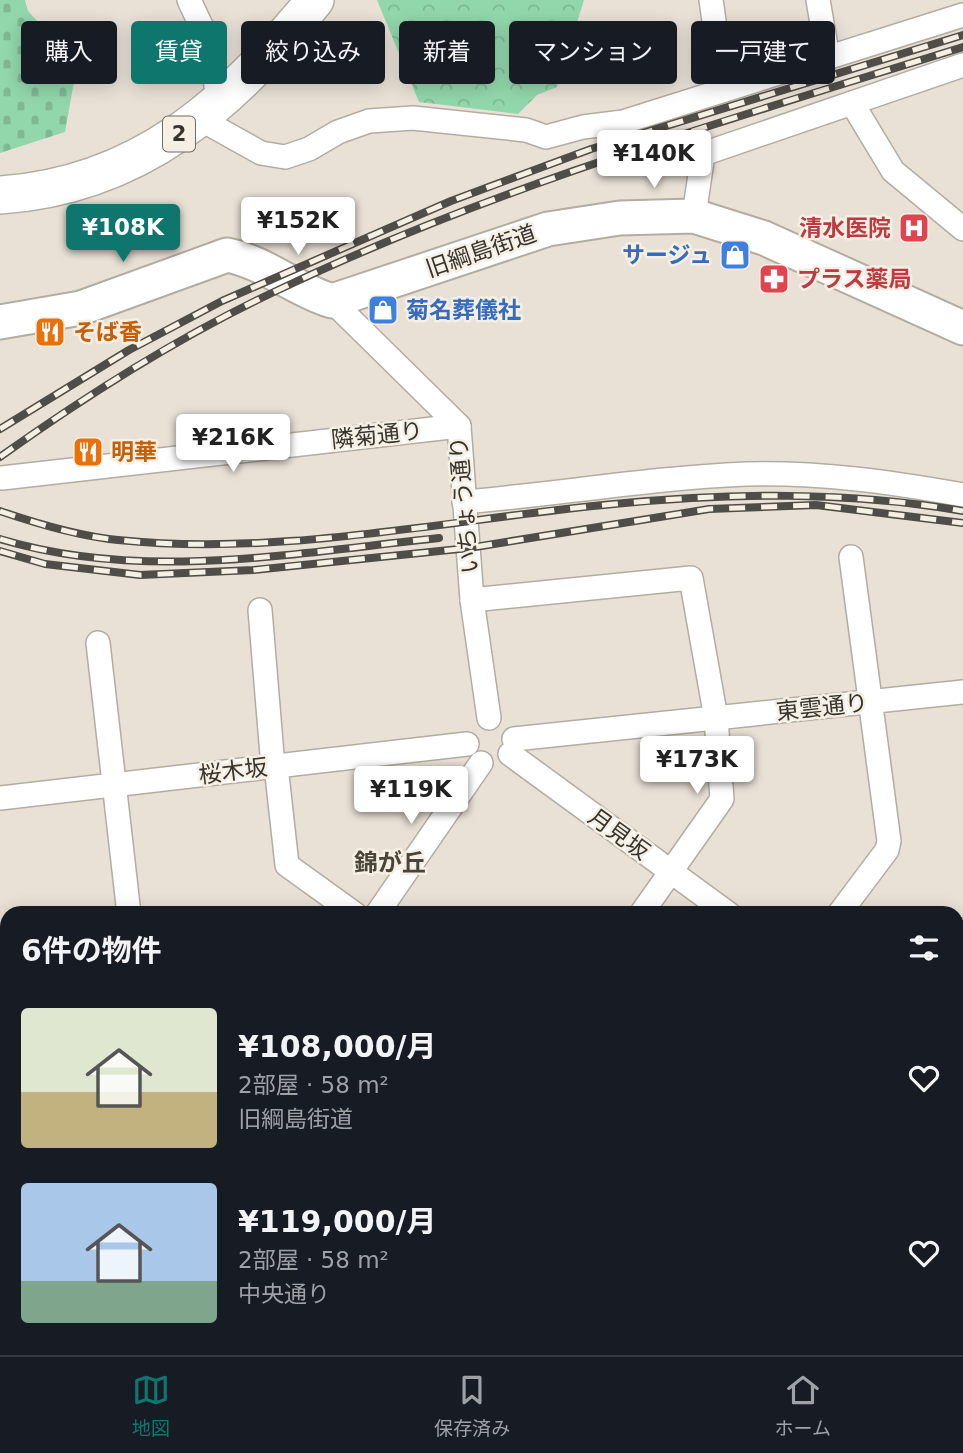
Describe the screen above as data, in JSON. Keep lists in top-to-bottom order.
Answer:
{
  "streets": {
    "main road": ["2"],
    "street": [
      "旧綱島街道",
      "隣菊通り",
      "いちょう通り",
      "東雲通り",
      "桜木坂",
      "月見坂"
    ]
  },
  "crossings": [
    ["旧綱島街道", "いちょう通り"],
    ["隣菊通り", "いちょう通り"],
    ["いちょう通り", "東雲通り"],
    ["いちょう通り", "桜木坂"],
    ["いちょう通り", "月見坂"],
    ["東雲通り", "桜木坂"],
    ["東雲通り", "月見坂"],
    ["桜木坂", "月見坂"]
  ],
  "districts": ["錦が丘"],
  "places": {
    "hospital": ["清水医院"],
    "shop": ["サージュ", "菊名葬儀社"],
    "pharmacy": ["プラス薬局"],
    "restaurant": ["そば香", "明華"]
  },
  "page": {
    "chip": [
      "購入",
      "賃貸",
      "絞り込み",
      "新着",
      "マンション",
      "一戸建て"
    ],
    "price": [
      "¥140K",
      "¥152K",
      "¥108K",
      "¥216K",
      "¥173K",
      "¥119K"
    ],
    "heading": "6件の物件",
    "list": [
      {
        "name": "¥108,000/月",
        "note": "2部屋 · 58 m² · 旧綱島街道"
      },
      {
        "name": "¥119,000/月",
        "note": "2部屋 · 58 m² · 中央通り"
      }
    ],
    "tabs": ["地図", "保存済み", "ホーム"]
  }
}
